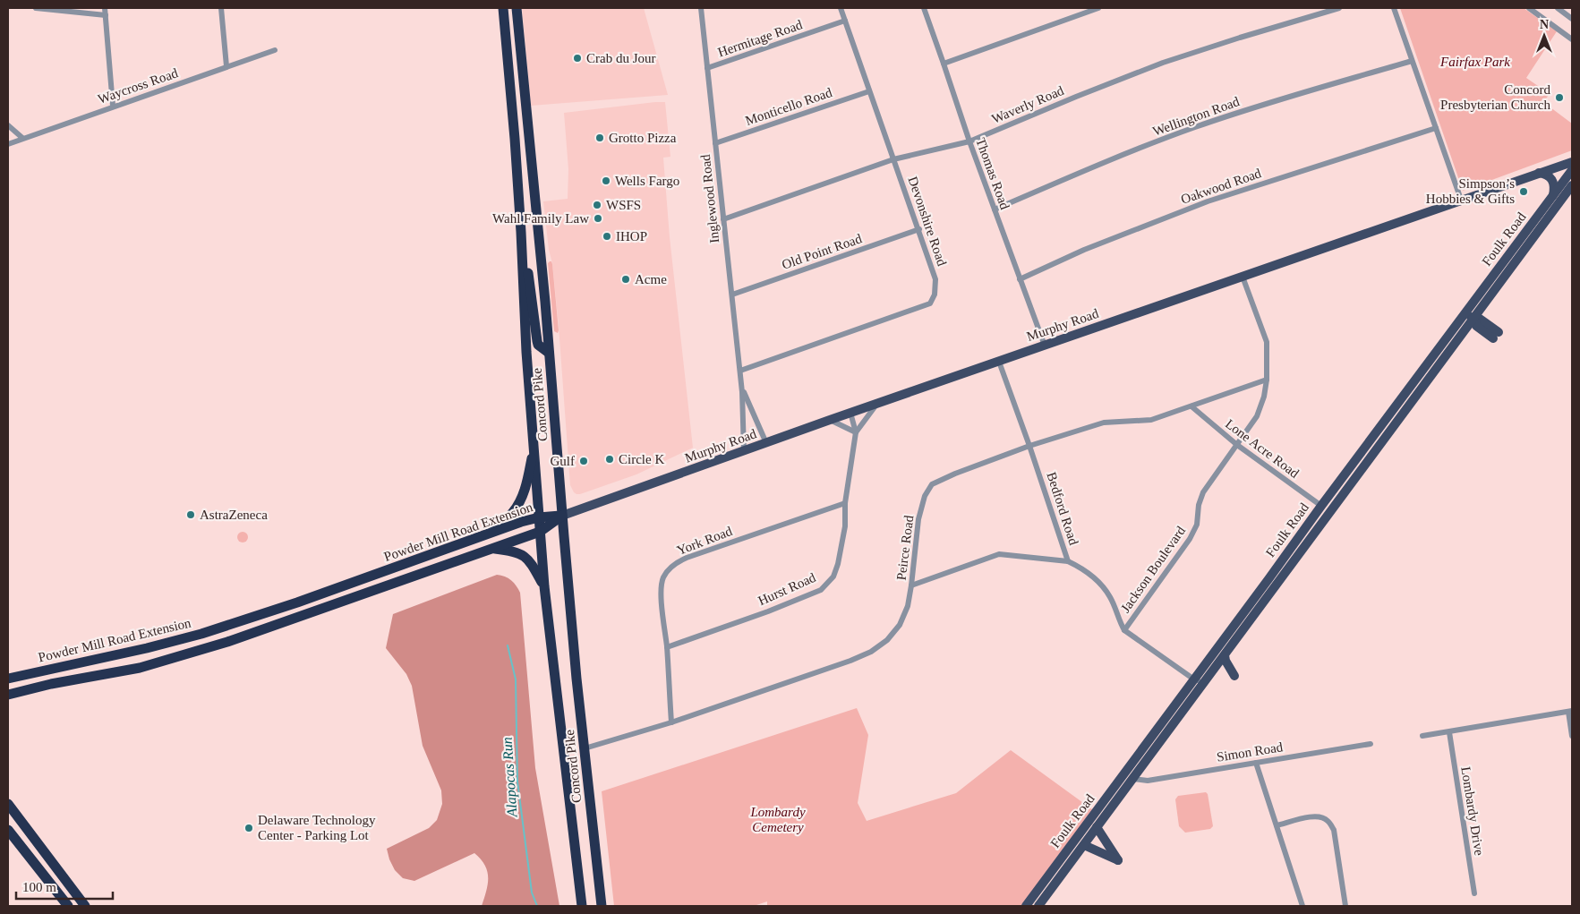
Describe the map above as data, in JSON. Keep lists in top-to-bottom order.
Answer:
{
  "streets": {
    "highway": ["Concord Pike", "Powder Mill Road Extension"],
    "main road": ["Foulk Road", "Murphy Road"],
    "street": [
      "Hermitage Road",
      "Waycross Road",
      "Waverly Road",
      "Monticello Road",
      "Wellington Road",
      "Thomas Road",
      "Oakwood Road",
      "Inglewood Road",
      "Devonshire Road",
      "Old Point Road",
      "Lone Acre Road",
      "Bedford Road",
      "York Road",
      "Peirce Road",
      "Jackson Boulevard",
      "Hurst Road",
      "Simon Road",
      "Lombardy Drive"
    ]
  },
  "crossings": [
    ["Hermitage Road", "Inglewood Road"],
    ["Hermitage Road", "Devonshire Road"],
    ["Waverly Road", "Thomas Road"],
    ["Waverly Road", "Inglewood Road"],
    ["Waverly Road", "Devonshire Road"],
    ["Monticello Road", "Inglewood Road"],
    ["Monticello Road", "Devonshire Road"],
    ["Wellington Road", "Thomas Road"],
    ["Thomas Road", "Oakwood Road"],
    ["Thomas Road", "Murphy Road"],
    ["Inglewood Road", "Devonshire Road"],
    ["Inglewood Road", "Old Point Road"],
    ["Inglewood Road", "Murphy Road"],
    ["Devonshire Road", "Old Point Road"],
    ["Foulk Road", "Lone Acre Road"],
    ["Foulk Road", "Simon Road"],
    ["Murphy Road", "Concord Pike"],
    ["Murphy Road", "Bedford Road"],
    ["Murphy Road", "Powder Mill Road Extension"],
    ["Murphy Road", "Jackson Boulevard"],
    ["Murphy Road", "Hurst Road"],
    ["Concord Pike", "Powder Mill Road Extension"],
    ["Concord Pike", "Peirce Road"],
    ["Lone Acre Road", "Peirce Road"],
    ["Lone Acre Road", "Jackson Boulevard"],
    ["Bedford Road", "Peirce Road"],
    ["Bedford Road", "Jackson Boulevard"],
    ["York Road", "Peirce Road"],
    ["York Road", "Hurst Road"],
    ["Peirce Road", "Jackson Boulevard"]
  ],
  "water": ["Alapocas Run"],
  "parks": ["Fairfax Park", "Lombardy Cemetery"],
  "places": [
    "Crab du Jour",
    "Concord Presbyterian Church",
    "Grotto Pizza",
    "Wells Fargo",
    "Simpson’s Hobbies & Gifts",
    "WSFS",
    "Wahl Family Law",
    "IHOP",
    "Acme",
    "Circle K",
    "Gulf",
    "AstraZeneca",
    "Delaware Technology Center - Parking Lot"
  ],
  "scale_bar": "100 m",
  "north": "top"
}
